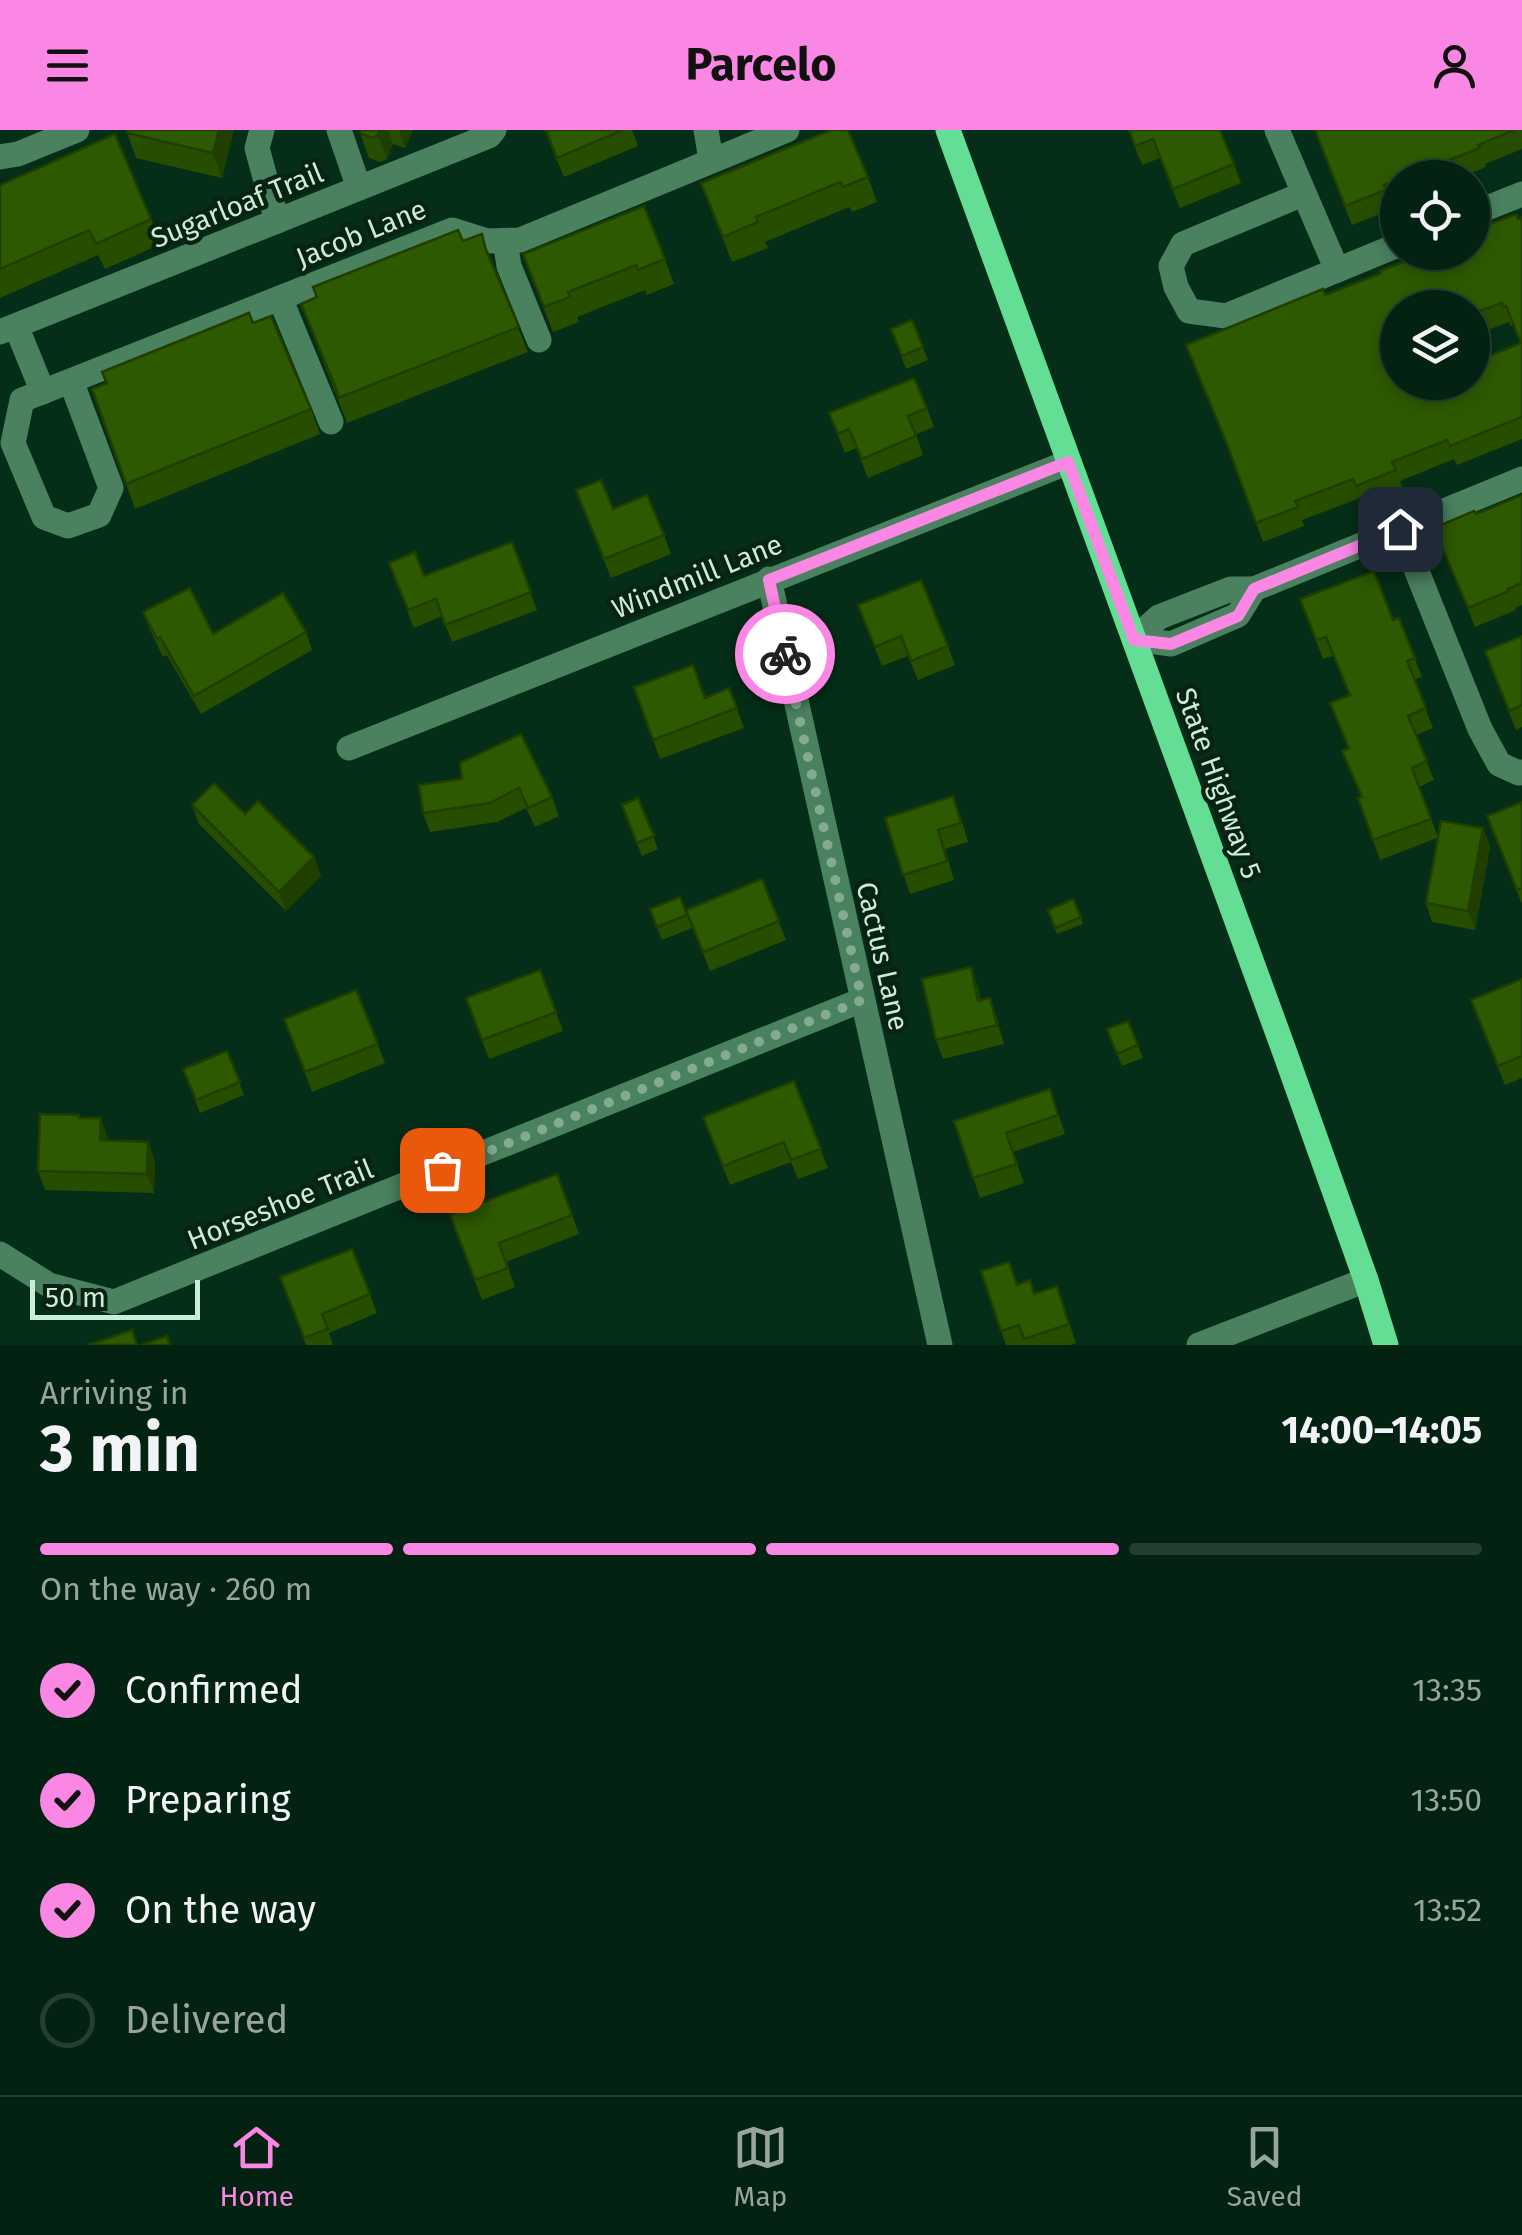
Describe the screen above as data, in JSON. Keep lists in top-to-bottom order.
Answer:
{
  "streets": {
    "main road": ["State Highway 5"],
    "street": [
      "Sugarloaf Trail",
      "Jacob Lane",
      "Windmill Lane",
      "Cactus Lane",
      "Horseshoe Trail"
    ]
  },
  "crossings": [
    ["Windmill Lane", "State Highway 5"],
    ["Windmill Lane", "Cactus Lane"],
    ["Cactus Lane", "Horseshoe Trail"]
  ],
  "scale_bar": "50 m",
  "page": {
    "header": "Parcelo",
    "scale": "50 m",
    "heading": ["3 min", "Arriving in", "14:00–14:05"],
    "bar": "On the way · 260 m",
    "list": [
      ["Confirmed", "13:35"],
      ["Preparing", "13:50"],
      ["On the way", "13:52"],
      "Delivered"
    ],
    "tabs": ["Home", "Map", "Saved"]
  }
}
